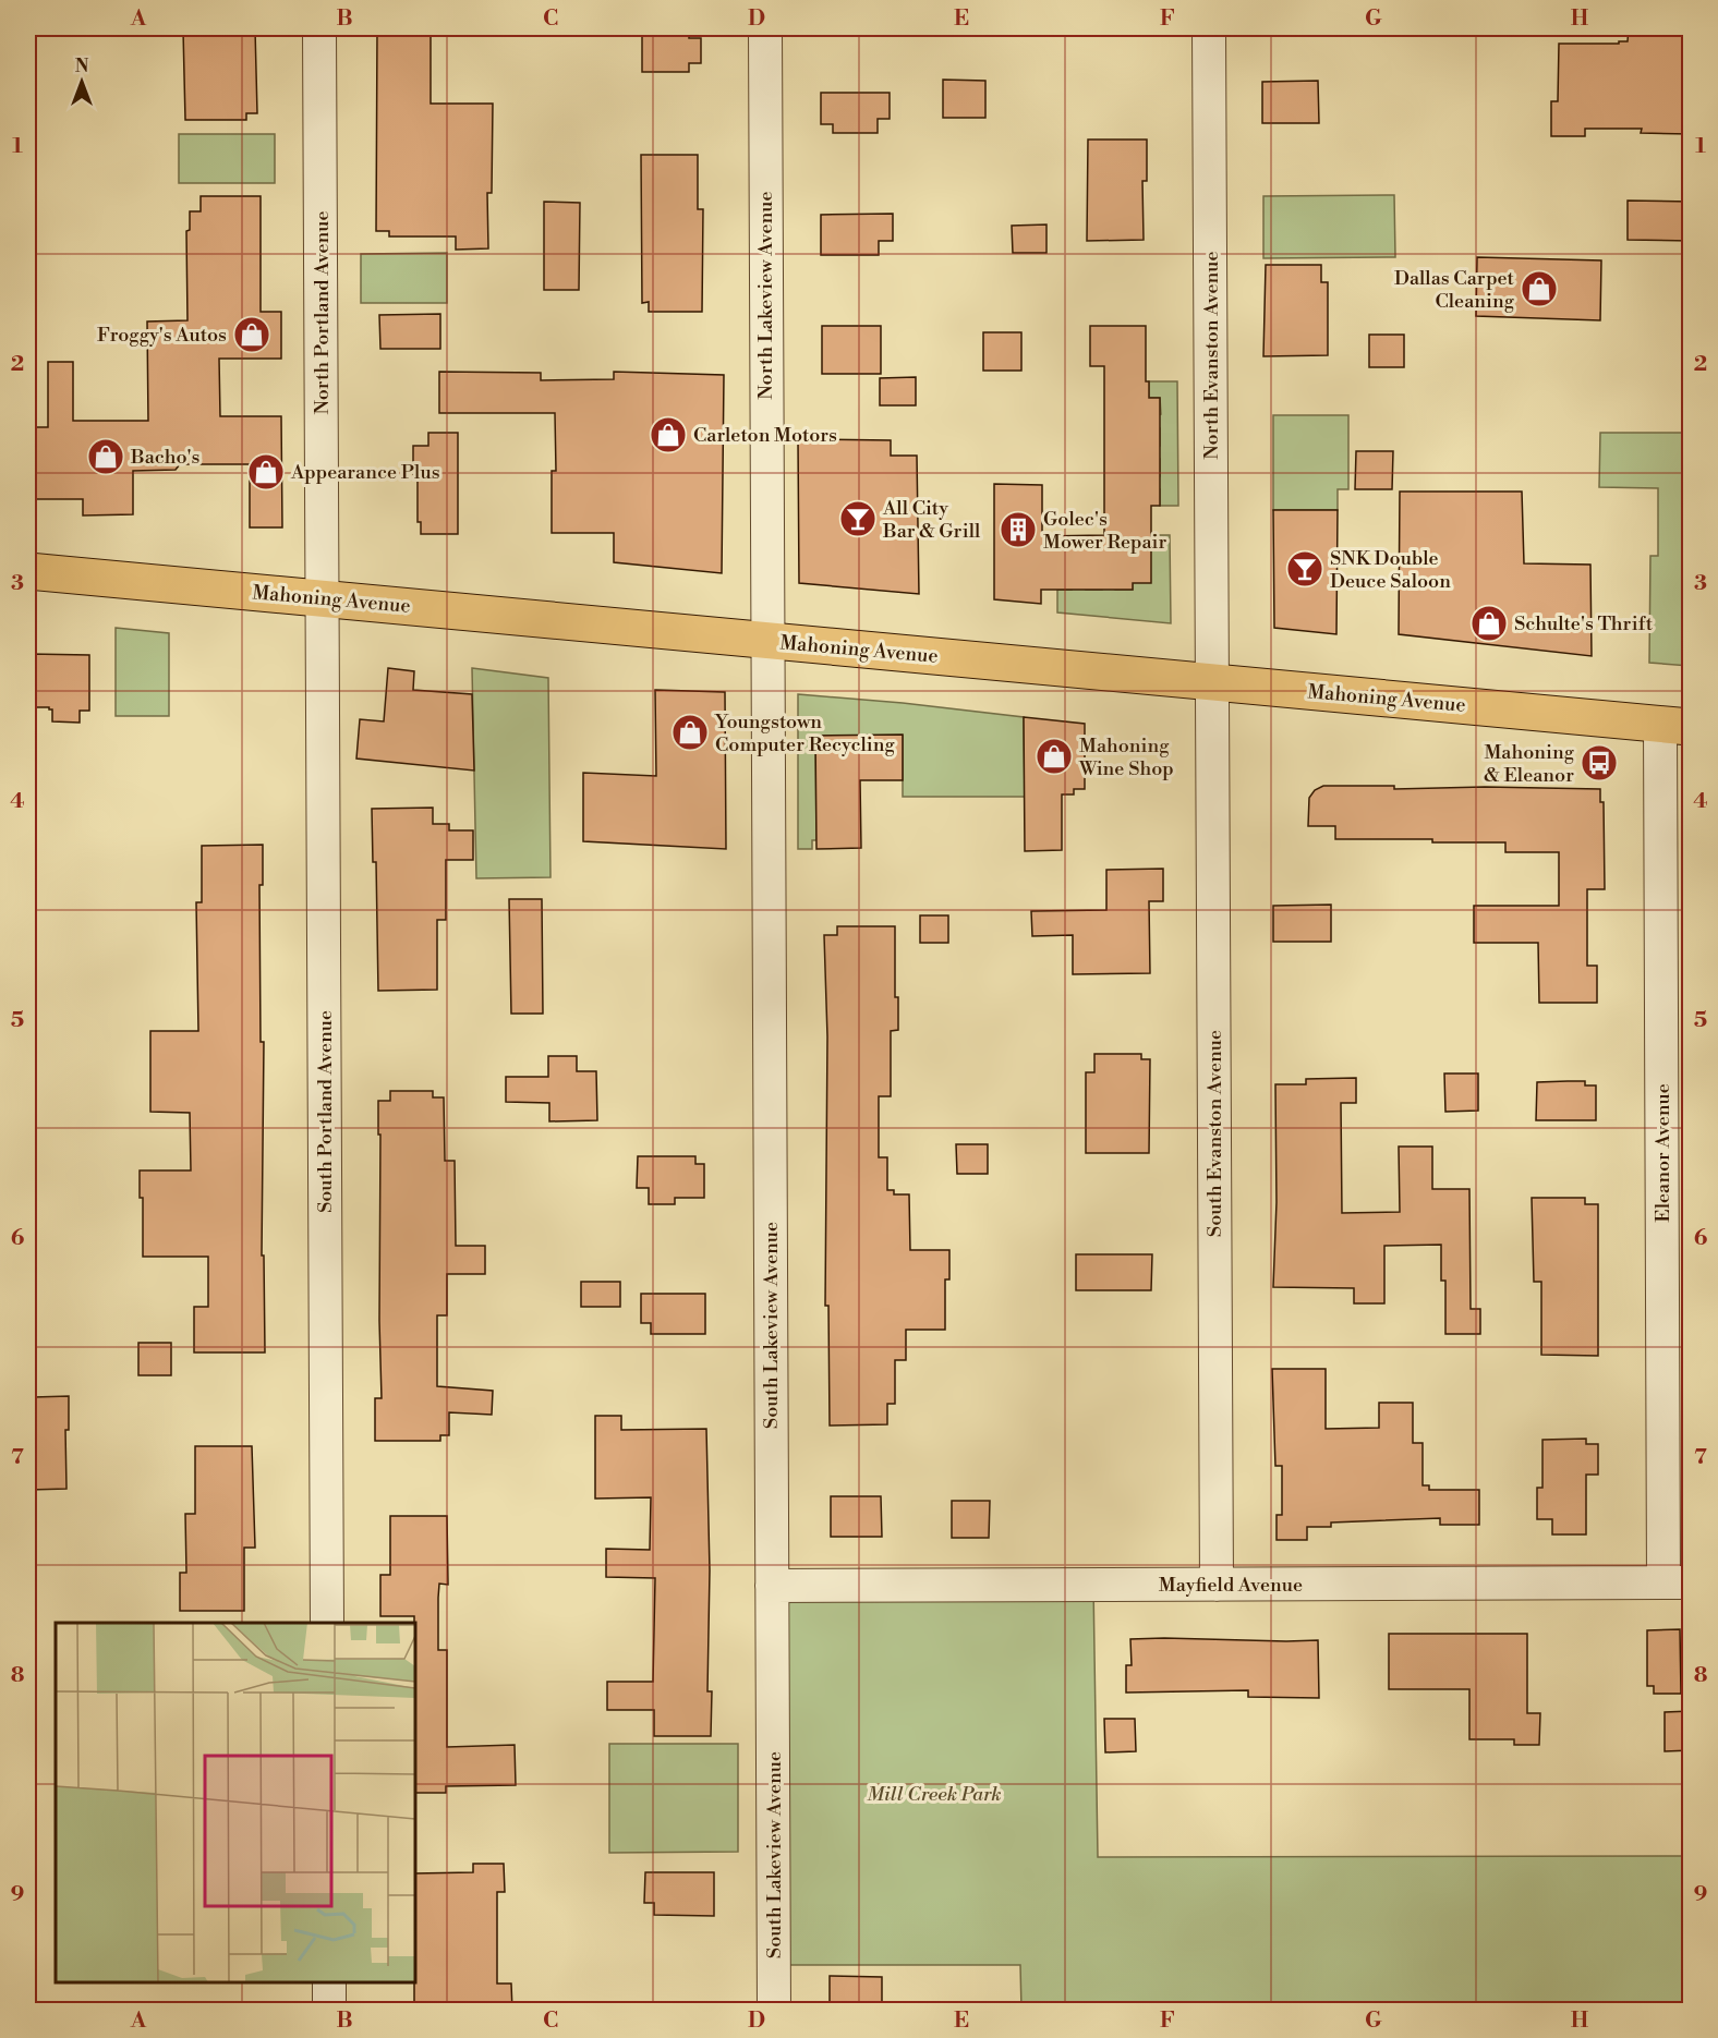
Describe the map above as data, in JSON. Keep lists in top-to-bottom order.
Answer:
{
  "streets": {
    "main road": ["Mahoning Avenue"],
    "street": [
      "North Lakeview Avenue",
      "North Portland Avenue",
      "North Evanston Avenue",
      "South Portland Avenue",
      "South Evanston Avenue",
      "Eleanor Avenue",
      "South Lakeview Avenue",
      "Mayfield Avenue"
    ]
  },
  "crossings": [
    ["North Lakeview Avenue", "Mahoning Avenue"],
    ["North Lakeview Avenue", "South Lakeview Avenue"],
    ["North Portland Avenue", "Mahoning Avenue"],
    ["North Portland Avenue", "South Portland Avenue"],
    ["North Evanston Avenue", "Mahoning Avenue"],
    ["North Evanston Avenue", "South Evanston Avenue"],
    ["Mahoning Avenue", "South Portland Avenue"],
    ["Mahoning Avenue", "South Evanston Avenue"],
    ["Mahoning Avenue", "Eleanor Avenue"],
    ["Mahoning Avenue", "South Lakeview Avenue"],
    ["South Evanston Avenue", "Mayfield Avenue"],
    ["Eleanor Avenue", "Mayfield Avenue"],
    ["South Lakeview Avenue", "Mayfield Avenue"]
  ],
  "parks": ["Mill Creek Park"],
  "places": {
    "shop": [
      "Dallas Carpet Cleaning",
      "Froggy's Autos",
      "Carleton Motors",
      "Bacho's",
      "Appearance Plus",
      "Schulte's Thrift",
      "Youngstown Computer Recycling",
      "Mahoning Wine Shop"
    ],
    "bar": ["All City Bar & Grill", "SNK Double Deuce Saloon"],
    "building": ["Golec's Mower Repair"],
    "bus stop": ["Mahoning & Eleanor"]
  },
  "north": "top",
  "grid": {
    "columns": [
      "A",
      "B",
      "C",
      "D",
      "E",
      "F",
      "G",
      "H"
    ],
    "rows": [
      "1",
      "2",
      "3",
      "4",
      "5",
      "6",
      "7",
      "8",
      "9"
    ]
  }
}
